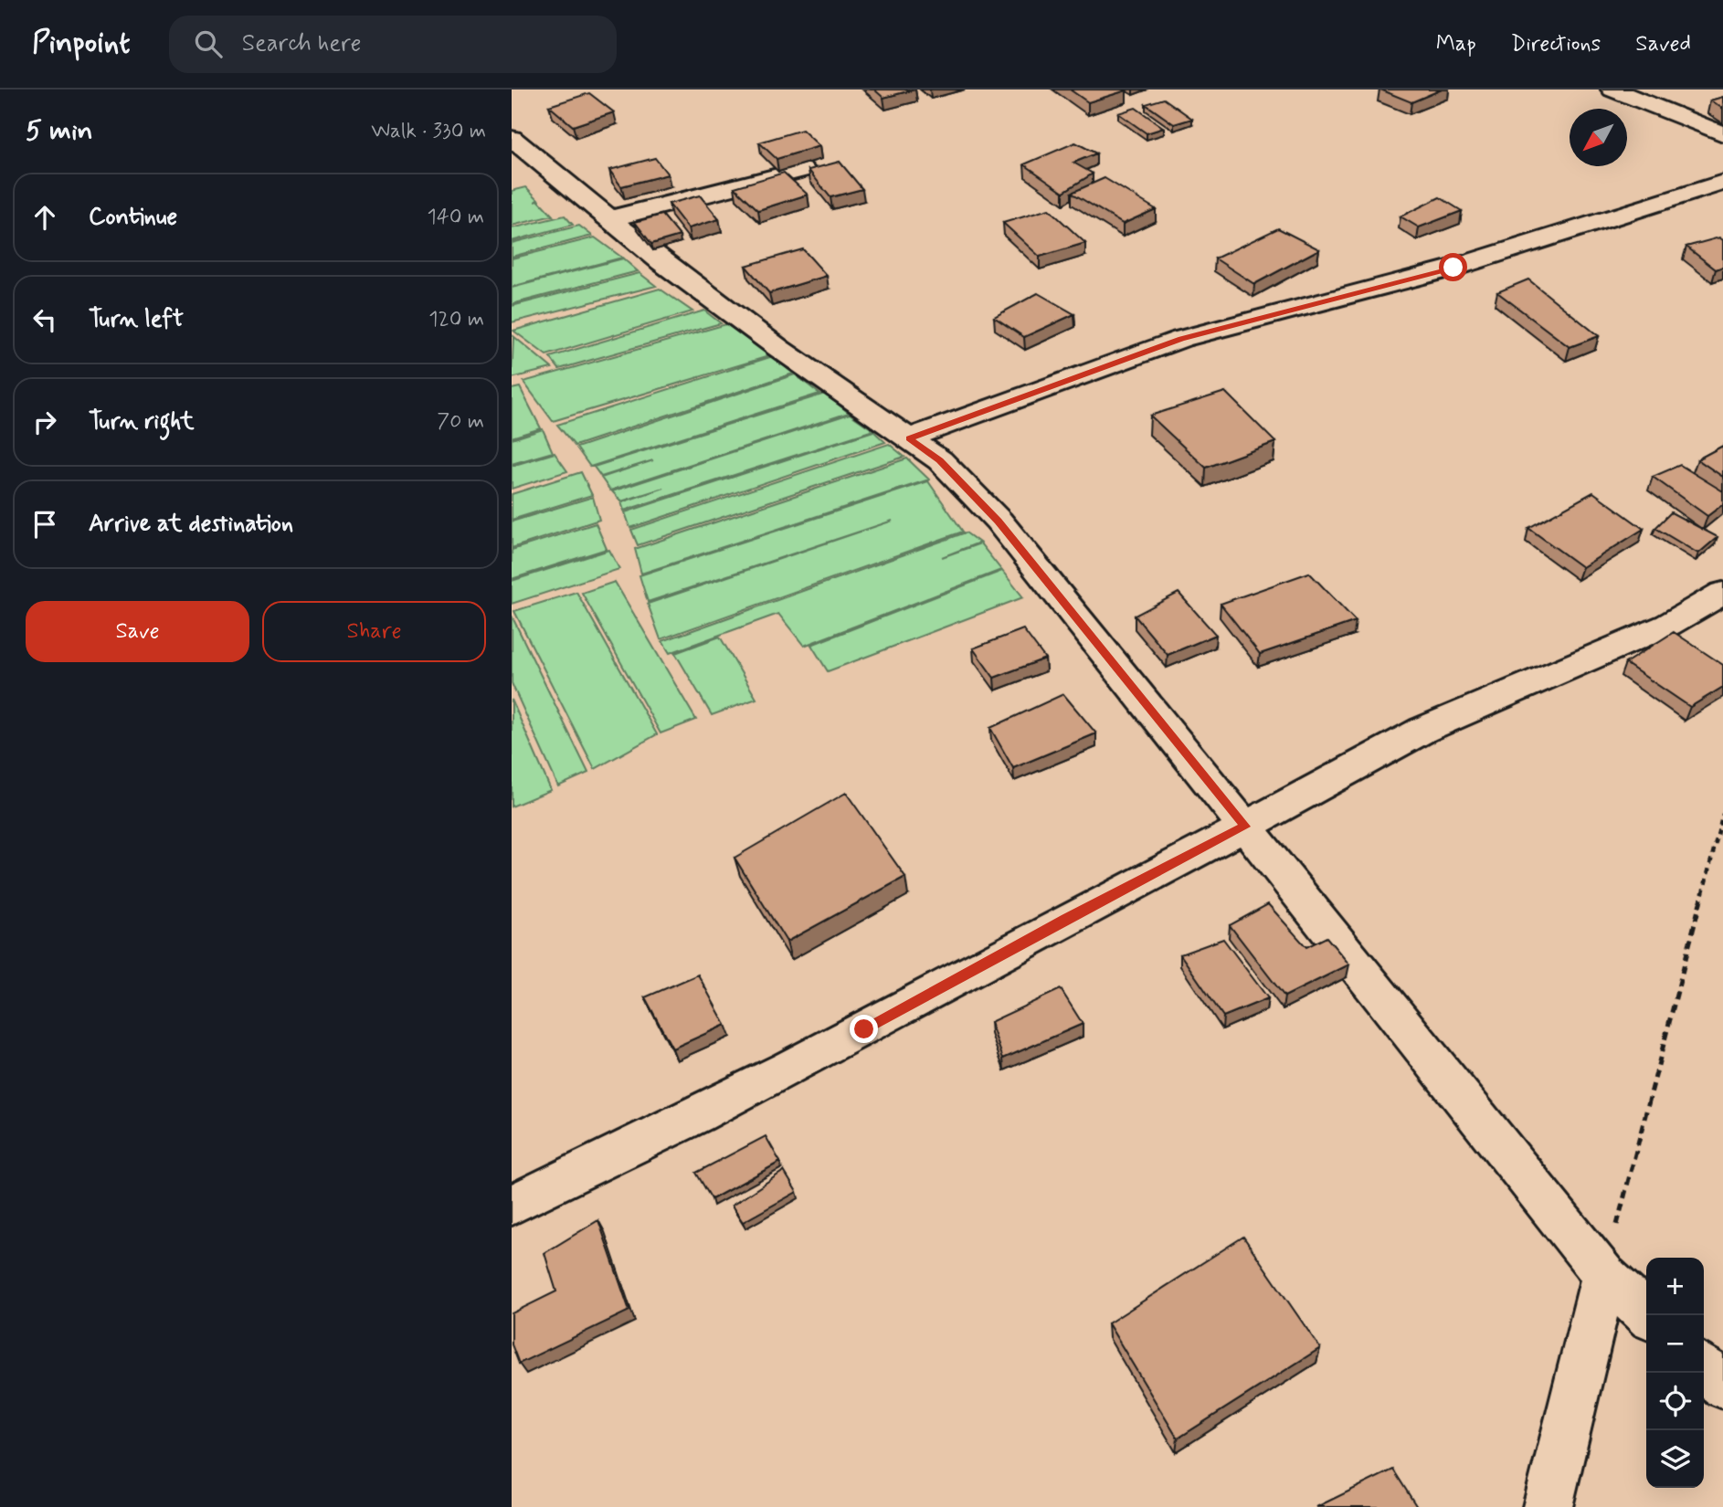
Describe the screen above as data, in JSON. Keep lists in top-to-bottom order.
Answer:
{
  "north": "bottom left",
  "page": {
    "header": "Pinpoint",
    "search": "Search here",
    "nav": ["Map", "Directions", "Saved"],
    "heading": ["5 min", "Walk · 330 m"],
    "list": [
      ["Continue", "140 m"],
      ["Turn left", "120 m"],
      ["Turn right", "70 m"],
      "Arrive at destination"
    ],
    "buttons": ["Save", "Share"],
    "map_buttons": ["+", "−"]
  }
}
